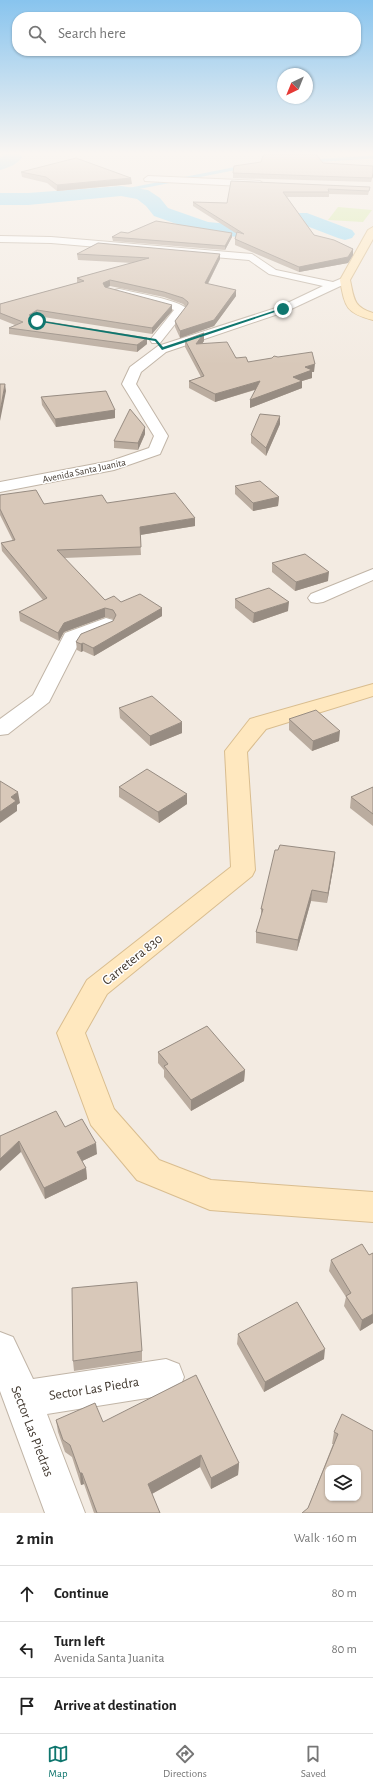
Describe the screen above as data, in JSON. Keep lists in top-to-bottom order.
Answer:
{
  "streets": {
    "street": [
      "Avenida Santa Juanita",
      "Carretera 830",
      "Sector Las Piedra",
      "Sector Las Piedras"
    ]
  },
  "crossings": [
    ["Sector Las Piedra", "Sector Las Piedras"]
  ],
  "north": "bottom left",
  "page": {
    "search": "Search here",
    "heading": ["2 min", "Walk · 160 m"],
    "list": [
      ["Continue", "80 m"],
      ["Turn left", "Avenida Santa Juanita", "80 m"],
      "Arrive at destination"
    ],
    "nav": ["Map", "Directions", "Saved"]
  }
}
